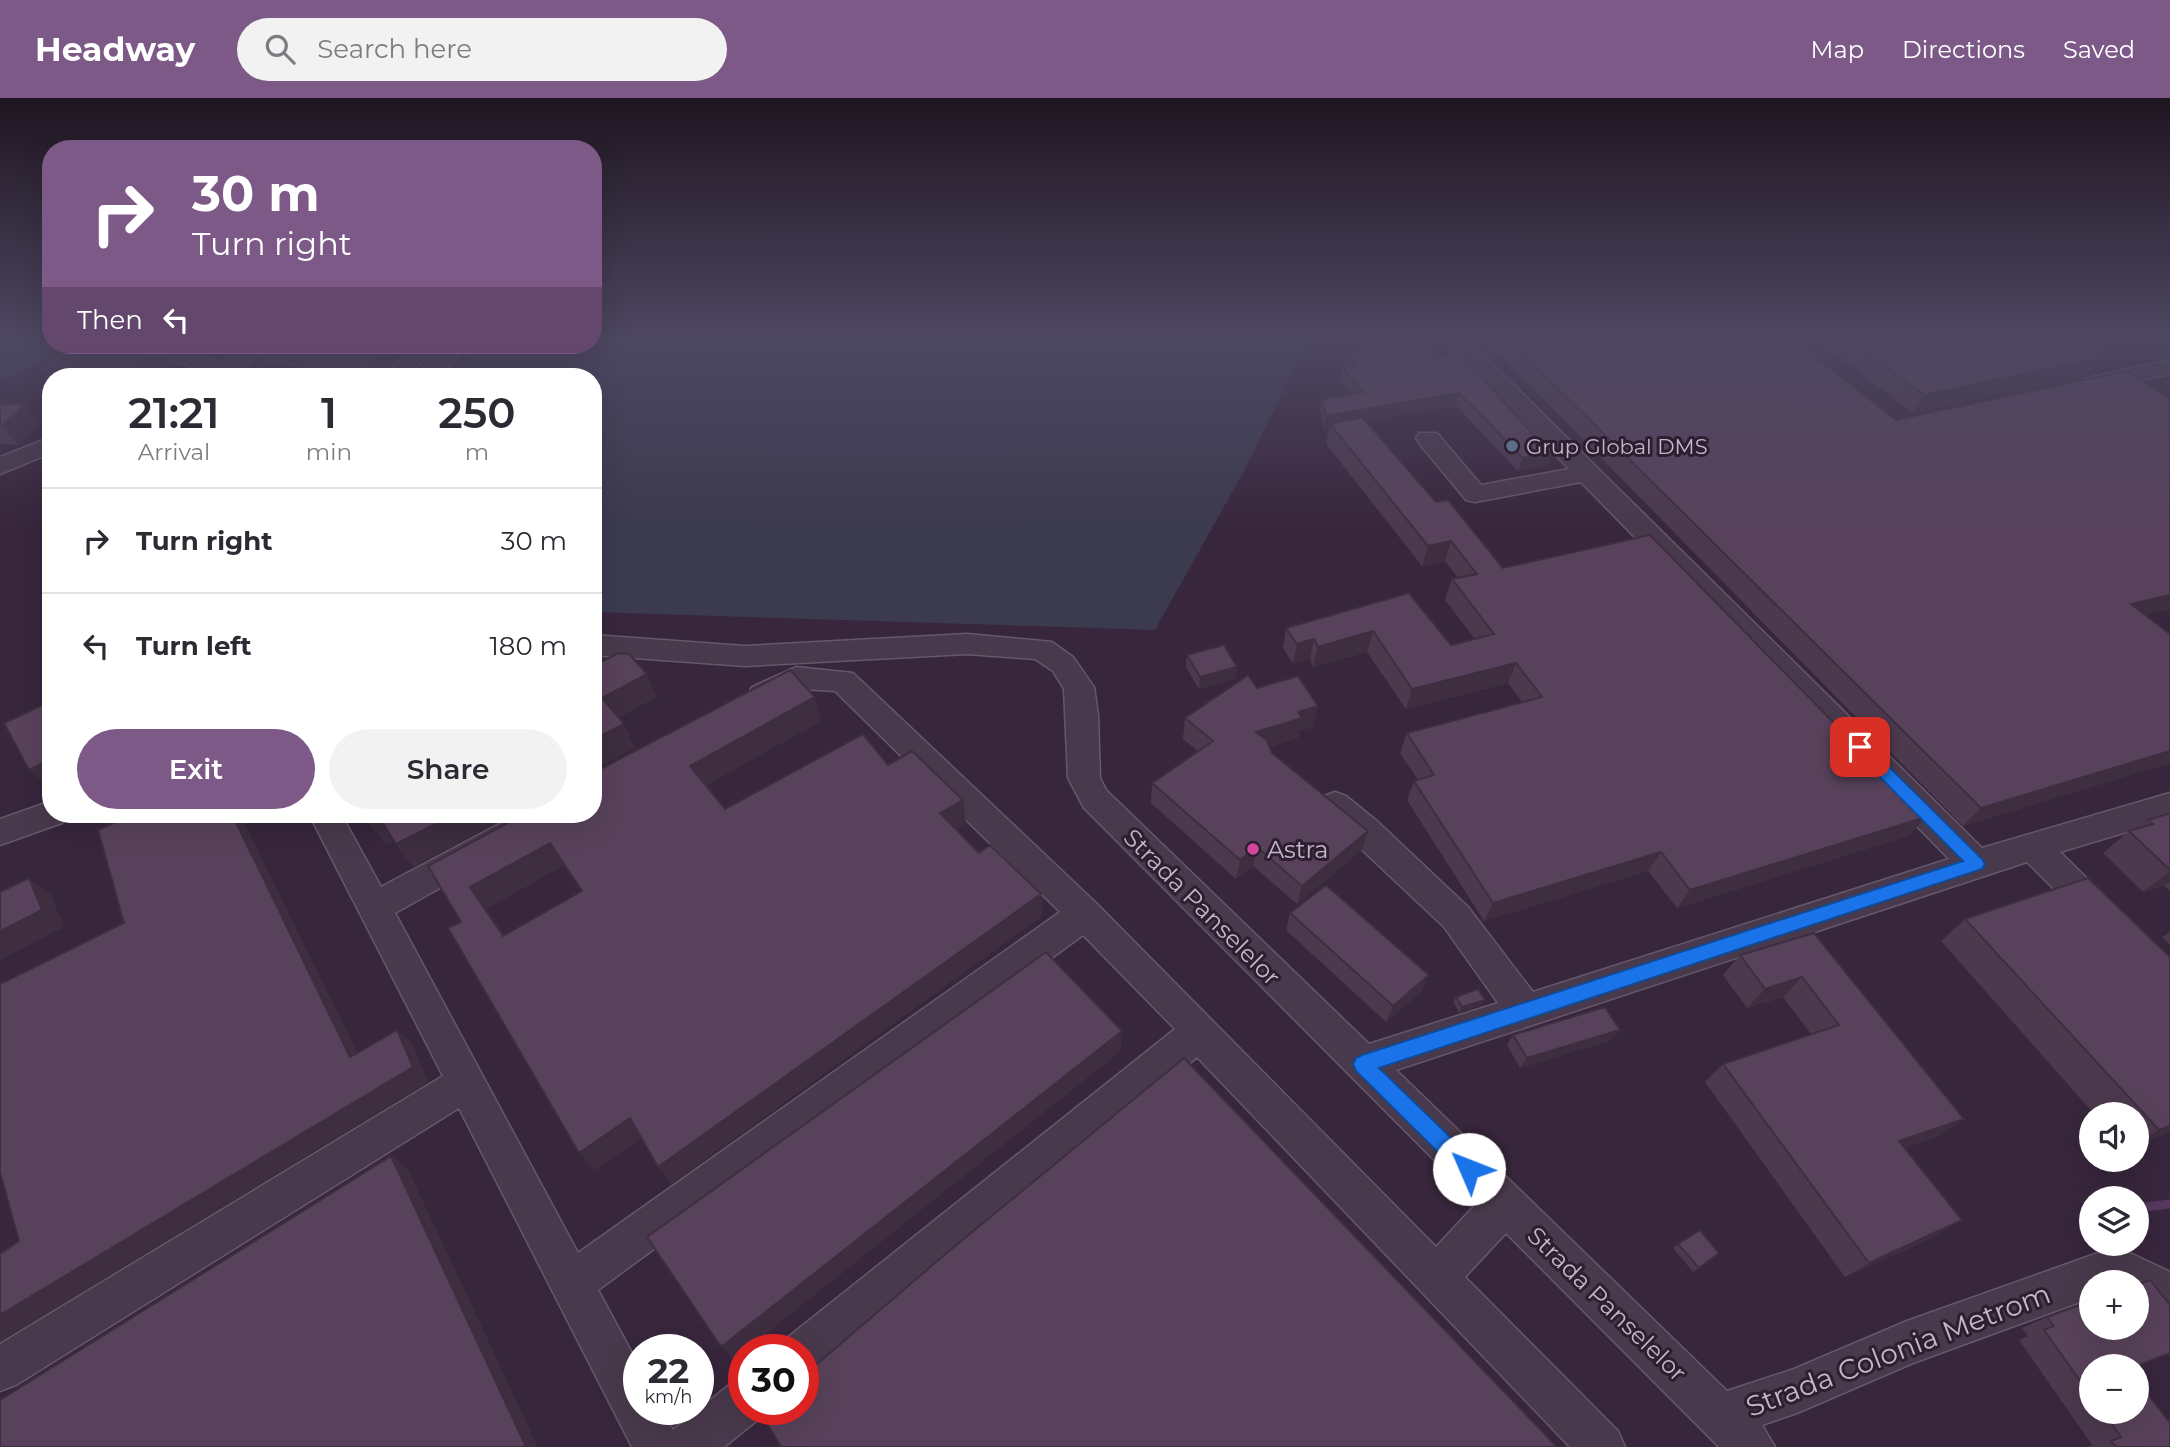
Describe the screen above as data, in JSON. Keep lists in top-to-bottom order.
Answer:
{
  "streets": {
    "street": ["Strada Panselelor", "Strada Colonia Metrom"]
  },
  "crossings": [
    ["Strada Panselelor", "Strada Colonia Metrom"]
  ],
  "places": ["Grup Global DMS", "Astra"],
  "page": {
    "header": "Headway",
    "search": "Search here",
    "nav": ["Map", "Directions", "Saved"],
    "turn": ["30 m", "Turn right"],
    "then": "Then",
    "eta": [
      "21:21",
      "Arrival",
      "1",
      "min",
      "250",
      "m"
    ],
    "list": [
      {
        "name": "Turn right",
        "value": "30 m"
      },
      {
        "name": "Turn left",
        "value": "180 m"
      }
    ],
    "buttons": ["Exit", "Share"],
    "map_buttons": ["+", "−"],
    "speed": "22 km/h",
    "limit": "30"
  }
}
